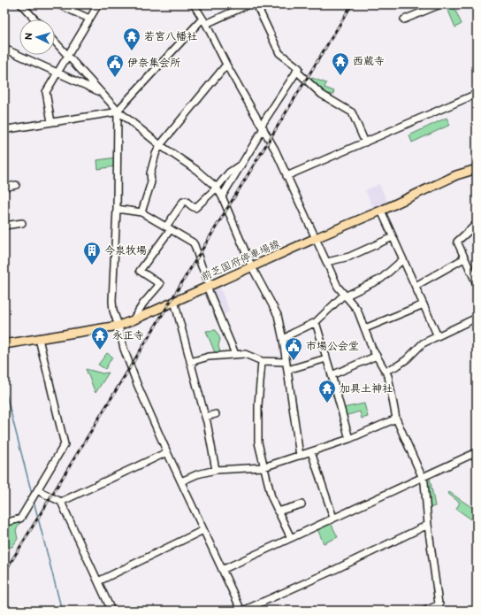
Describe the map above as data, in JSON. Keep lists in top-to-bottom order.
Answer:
{
  "streets": {
    "main road": ["前芝国府停車場線"]
  },
  "places": {
    "temple": [
      "若宮八幡社",
      "西蔵寺",
      "永正寺",
      "加具土神社"
    ],
    "public building": ["伊奈集会所", "市場公会堂"],
    "building": ["今泉牧場"]
  },
  "north": "left"
}
